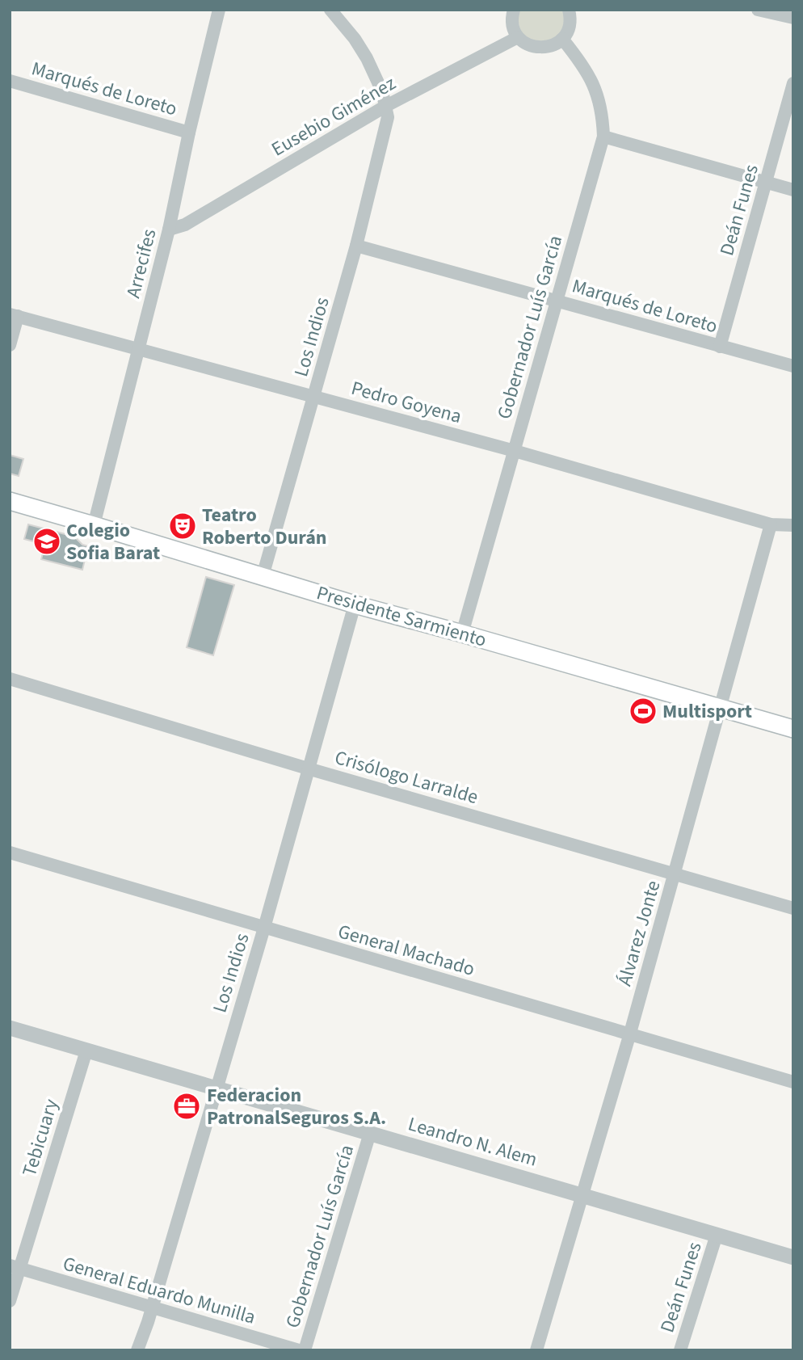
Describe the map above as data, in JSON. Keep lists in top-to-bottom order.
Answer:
{
  "streets": {
    "main road": ["Presidente Sarmiento"],
    "street": [
      "Marqués de Loreto",
      "Eusebio Giménez",
      "Deán Funes",
      "Arrecifes",
      "Gobernador Luís García",
      "Los Indios",
      "Pedro Goyena",
      "Crisólogo Larralde",
      "Álvarez Jonte",
      "General Machado",
      "Tebicuary",
      "Leandro N. Alem",
      "General Eduardo Munilla"
    ]
  },
  "crossings": [
    ["Marqués de Loreto", "Deán Funes"],
    ["Marqués de Loreto", "Arrecifes"],
    ["Marqués de Loreto", "Gobernador Luís García"],
    ["Marqués de Loreto", "Los Indios"],
    ["Eusebio Giménez", "Arrecifes"],
    ["Eusebio Giménez", "Los Indios"],
    ["Deán Funes", "Leandro N. Alem"],
    ["Arrecifes", "Pedro Goyena"],
    ["Arrecifes", "Presidente Sarmiento"],
    ["Gobernador Luís García", "Pedro Goyena"],
    ["Gobernador Luís García", "Presidente Sarmiento"],
    ["Gobernador Luís García", "Leandro N. Alem"],
    ["Los Indios", "Pedro Goyena"],
    ["Los Indios", "Presidente Sarmiento"],
    ["Los Indios", "Crisólogo Larralde"],
    ["Los Indios", "General Machado"],
    ["Los Indios", "Leandro N. Alem"],
    ["Los Indios", "General Eduardo Munilla"],
    ["Pedro Goyena", "Álvarez Jonte"],
    ["Presidente Sarmiento", "Álvarez Jonte"],
    ["Crisólogo Larralde", "Álvarez Jonte"],
    ["Álvarez Jonte", "General Machado"],
    ["Álvarez Jonte", "Leandro N. Alem"],
    ["Tebicuary", "Leandro N. Alem"],
    ["Tebicuary", "General Eduardo Munilla"]
  ],
  "places": {
    "theatre": ["Teatro Roberto Durán"],
    "school or university": ["Colegio Sofia Barat"],
    "sports": ["Multisport"],
    "office": ["Federacion PatronalSeguros S.A."]
  }
}
